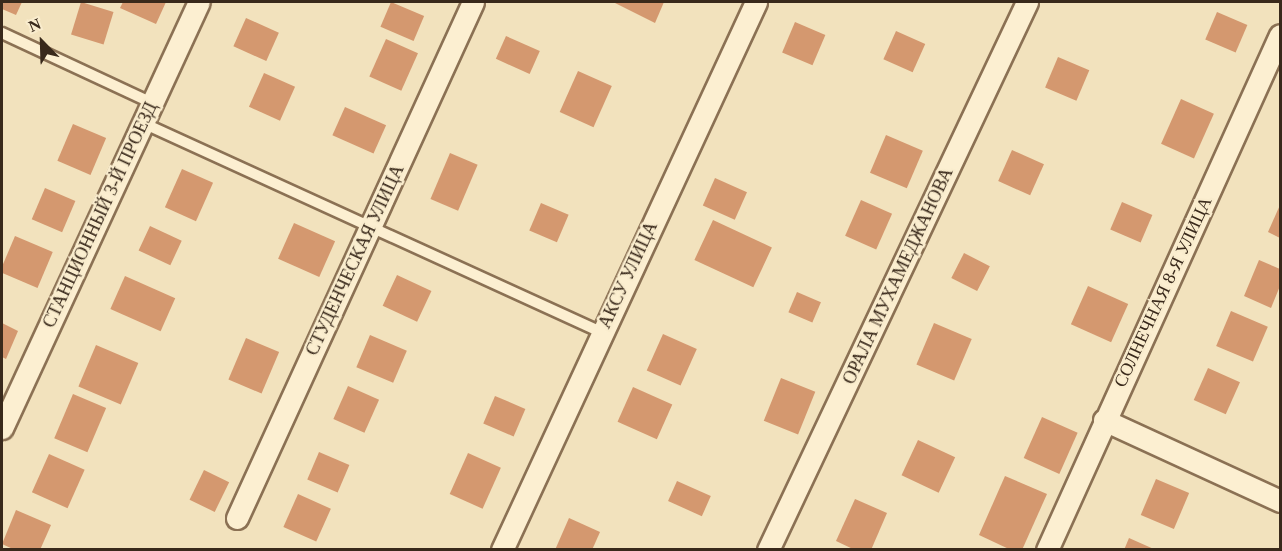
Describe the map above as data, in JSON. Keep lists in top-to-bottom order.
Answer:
{
  "streets": {
    "street": [
      "СТАНЦИОННЫЙ 3-Й ПРОЕЗД",
      "СТУДЕНЧЕСКАЯ УЛИЦА",
      "АКСУ УЛИЦА",
      "ОРАЛА МУХАМЕДЖАНОВА",
      "СОЛНЕЧНАЯ 8-Я УЛИЦА"
    ]
  },
  "north": "top left"
}
